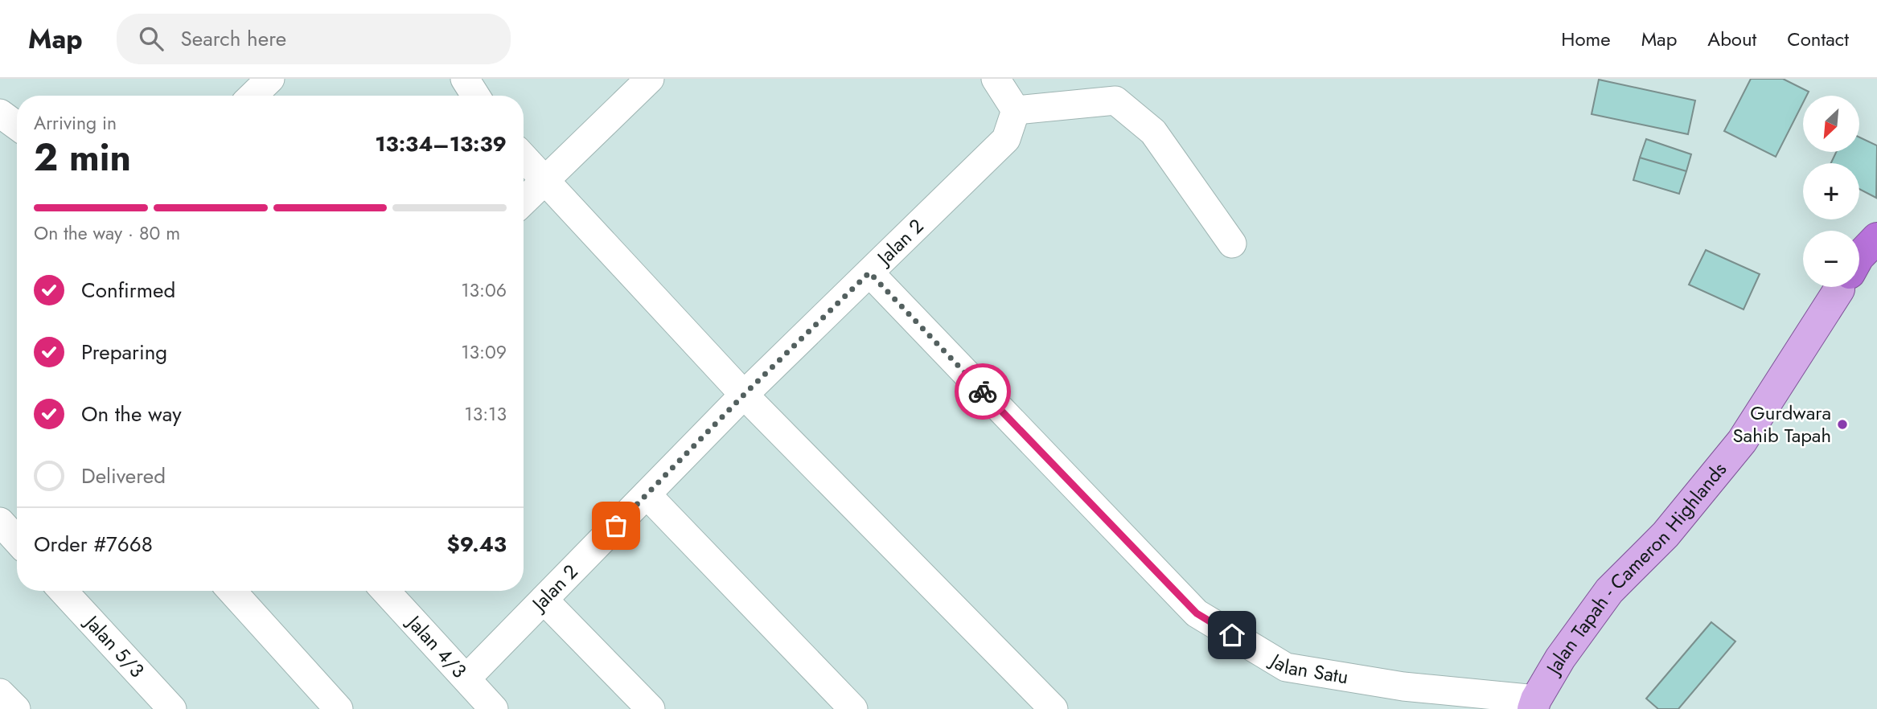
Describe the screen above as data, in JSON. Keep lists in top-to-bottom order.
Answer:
{
  "streets": {
    "main road": ["Jalan Tapah - Cameron Highlands"],
    "street": [
      "Jalan 2",
      "Jalan 5/3",
      "Jalan 4/3",
      "Jalan Satu"
    ]
  },
  "crossings": [
    ["Jalan 2", "Jalan 4/3"],
    ["Jalan 2", "Jalan Satu"],
    ["Jalan Tapah - Cameron Highlands", "Jalan Satu"]
  ],
  "places": ["Gurdwara Sahib Tapah"],
  "north": "bottom left",
  "page": {
    "header": "Map",
    "search": "Search here",
    "nav": [
      "Home",
      "Map",
      "About",
      "Contact"
    ],
    "map_buttons": ["+", "−"],
    "heading": ["2 min", "Arriving in", "13:34–13:39"],
    "panel": ["Order #7668", "$9.43"],
    "bar": "On the way · 80 m",
    "list": [
      ["Confirmed", "13:06"],
      ["Preparing", "13:09"],
      ["On the way", "13:13"],
      "Delivered"
    ]
  }
}
